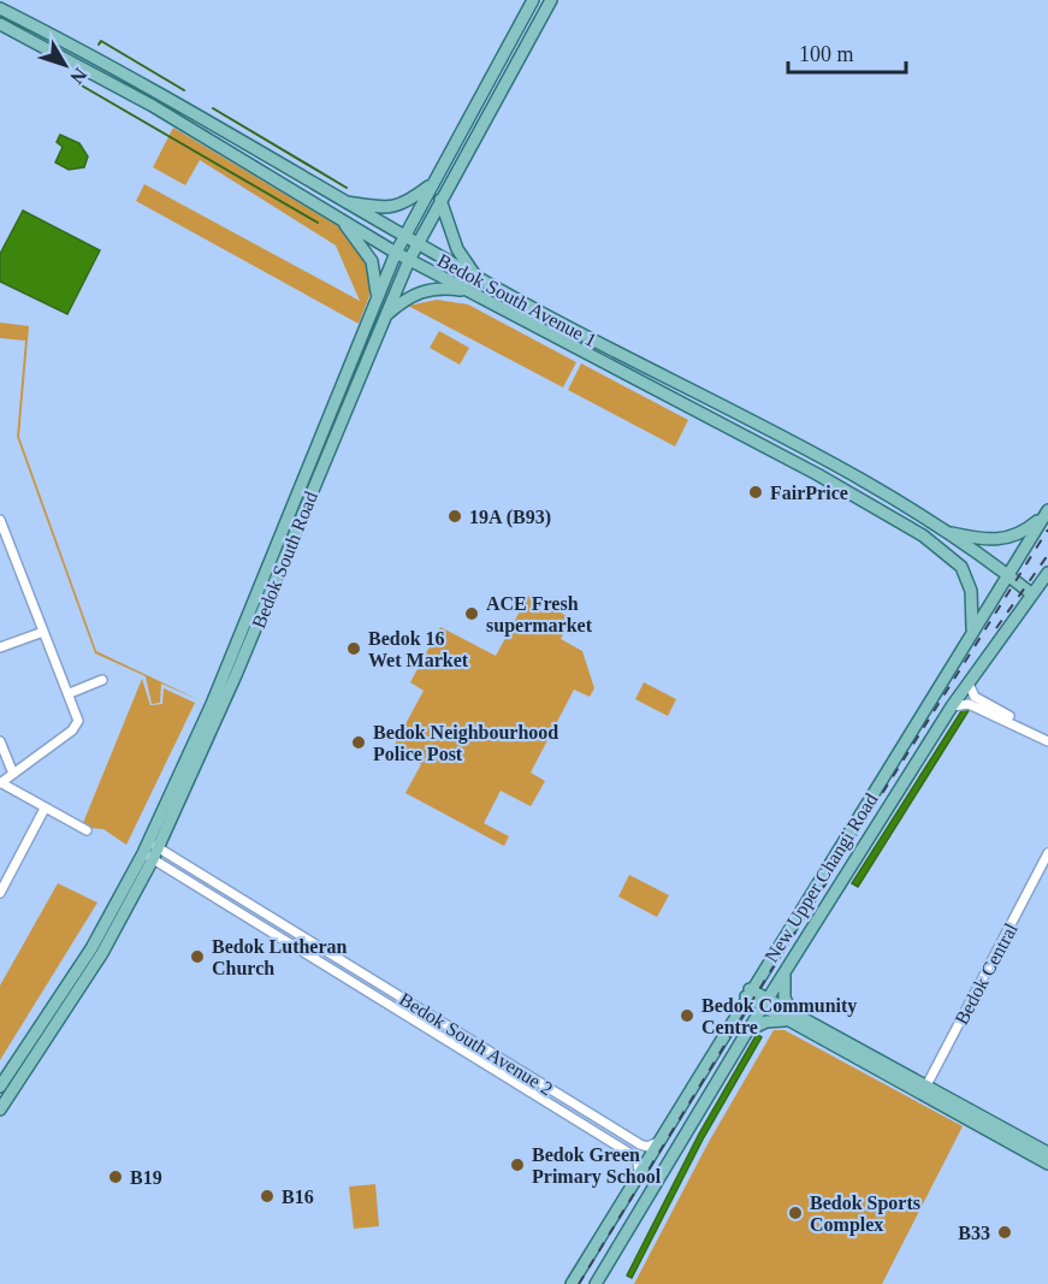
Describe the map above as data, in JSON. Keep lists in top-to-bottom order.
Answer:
{
  "streets": {
    "main road": ["Bedok South Avenue 1", "Bedok South Road", "New Upper Changi Road"],
    "street": ["Bedok Central", "Bedok South Avenue 2"]
  },
  "crossings": [
    ["Bedok South Avenue 1", "Bedok South Road"],
    ["Bedok South Avenue 1", "New Upper Changi Road"],
    ["Bedok South Road", "Bedok South Avenue 2"],
    ["New Upper Changi Road", "Bedok South Avenue 2"]
  ],
  "places": [
    "FairPrice",
    "19A (B93)",
    "ACE Fresh supermarket",
    "Bedok 16 Wet Market",
    "Bedok Neighbourhood Police Post",
    "Bedok Lutheran Church",
    "Bedok Community Centre",
    "Bedok Green Primary School",
    "B19",
    "B16",
    "Bedok Sports Complex",
    "B33"
  ],
  "scale_bar": "100 m",
  "north": "bottom right"
}
